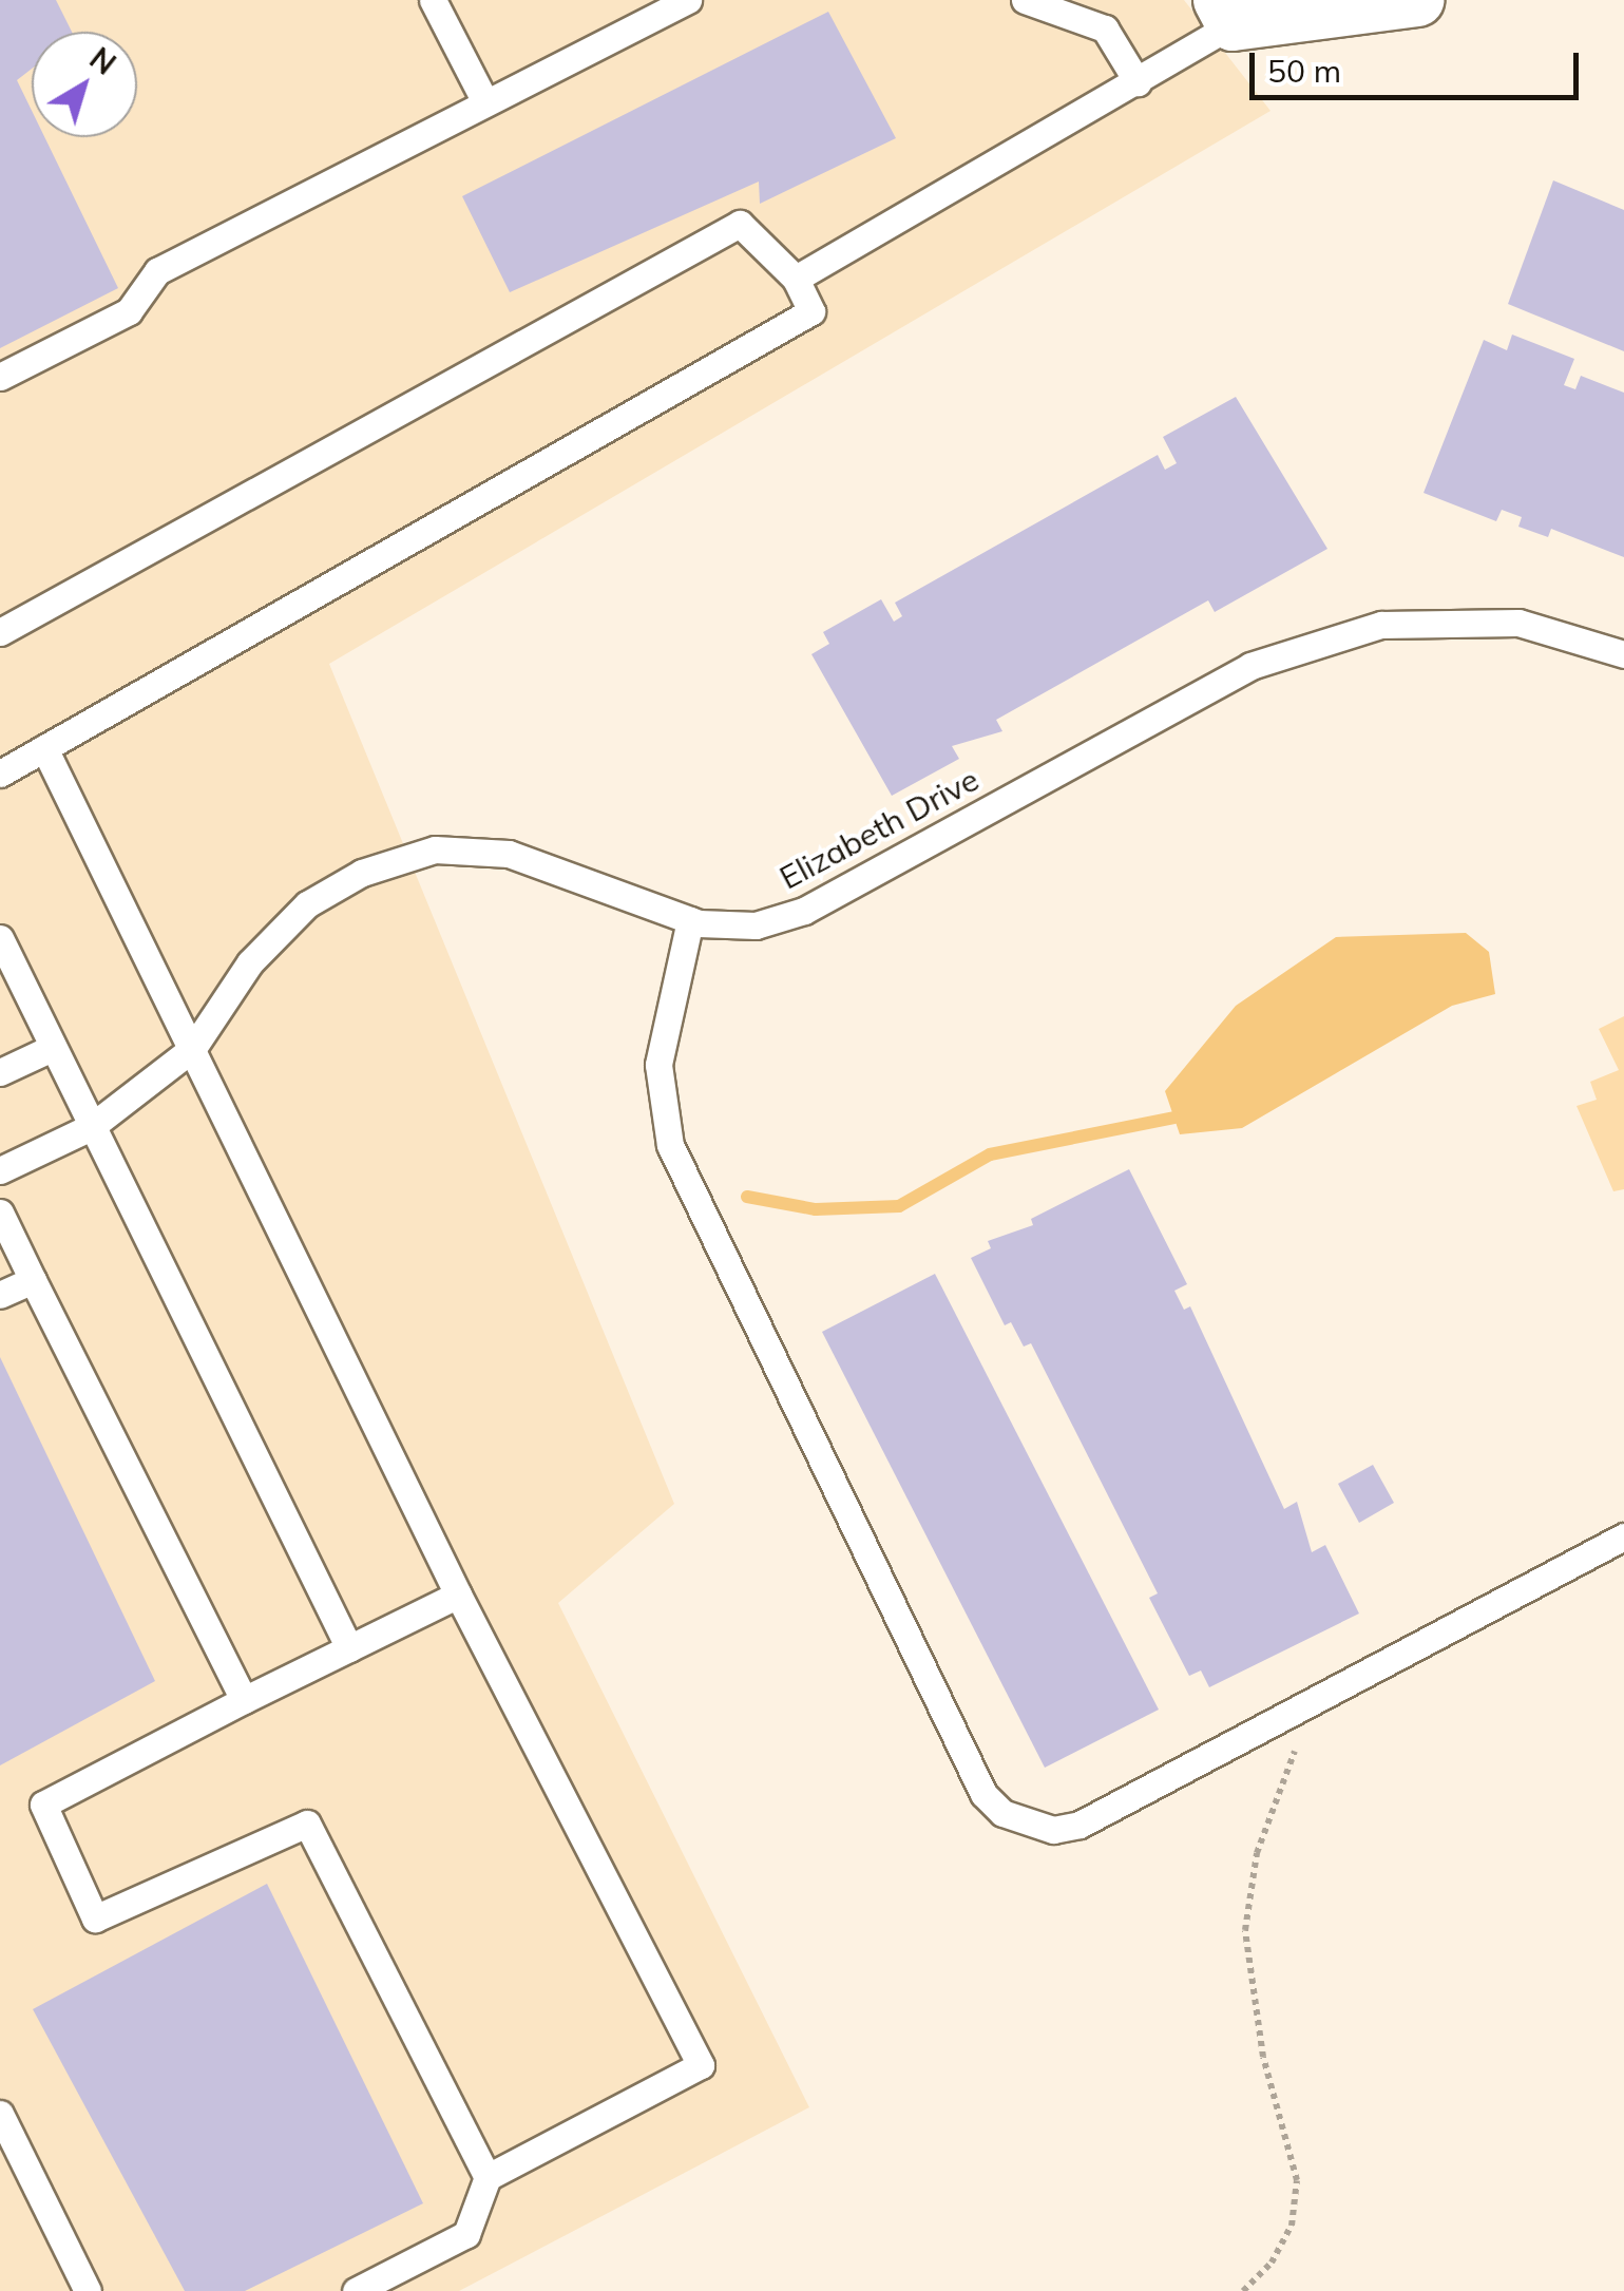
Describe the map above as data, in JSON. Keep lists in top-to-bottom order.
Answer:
{
  "streets": {
    "lane": ["Elizabeth Drive"]
  },
  "scale_bar": "50 m",
  "north": "top right"
}
